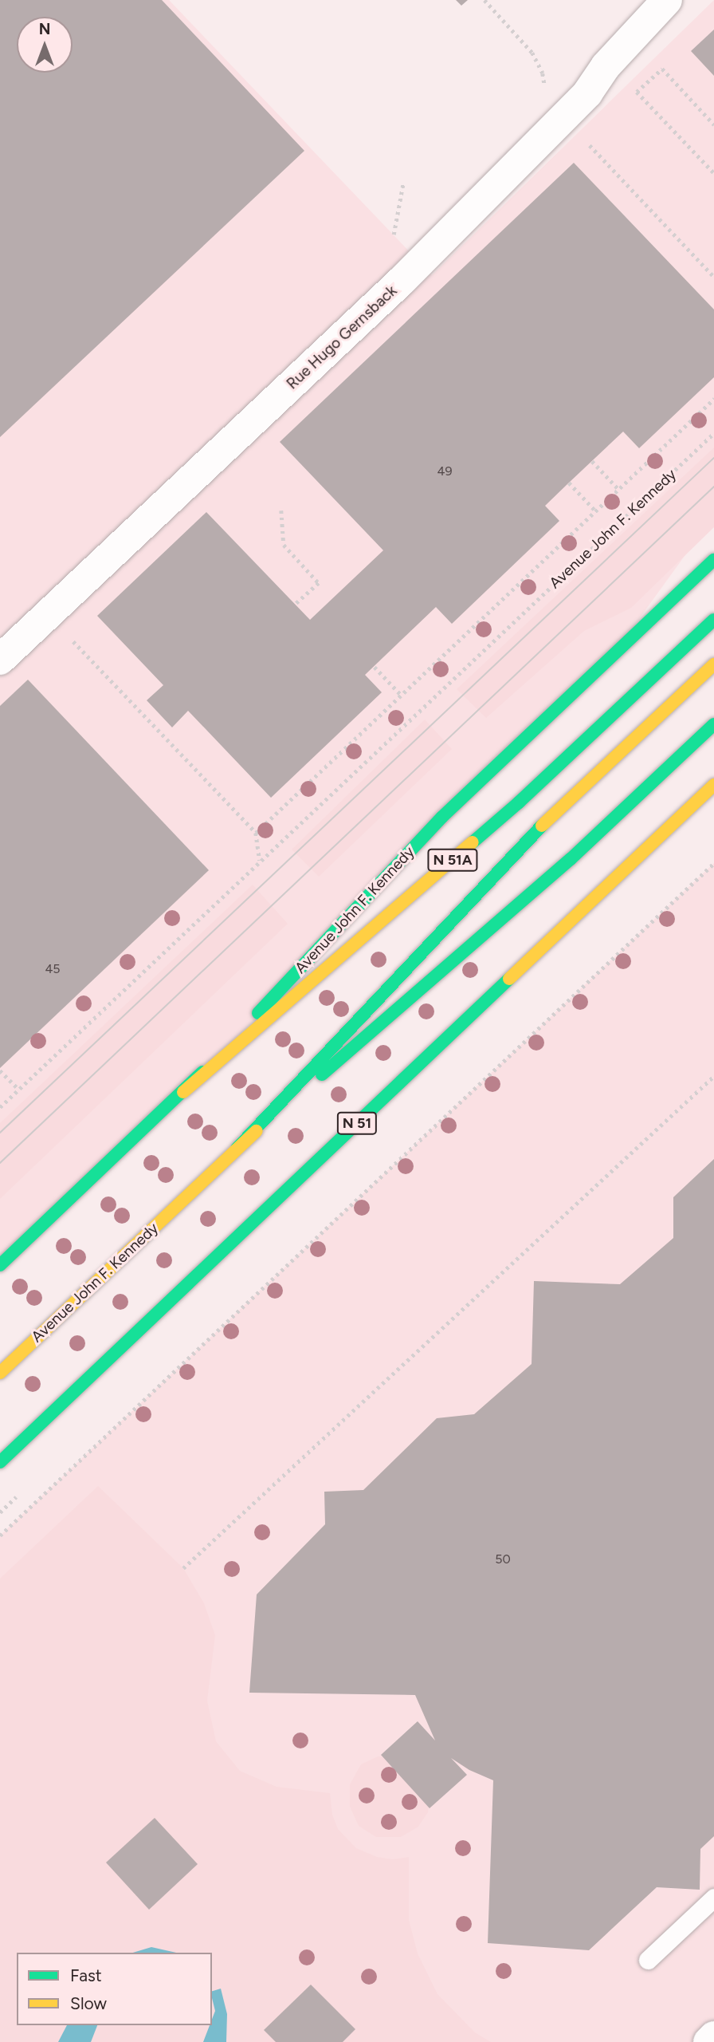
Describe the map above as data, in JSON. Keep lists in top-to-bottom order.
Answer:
{
  "streets": {
    "main road": ["Avenue John F. Kennedy", "N 51A", "N 51"],
    "street": ["Rue Hugo Gernsback"]
  },
  "crossings": [
    ["Avenue John F. Kennedy", "N 51A"]
  ],
  "house_numbers": ["49", "45", "50"],
  "legend": ["Fast", "Slow"],
  "north": "top"
}
